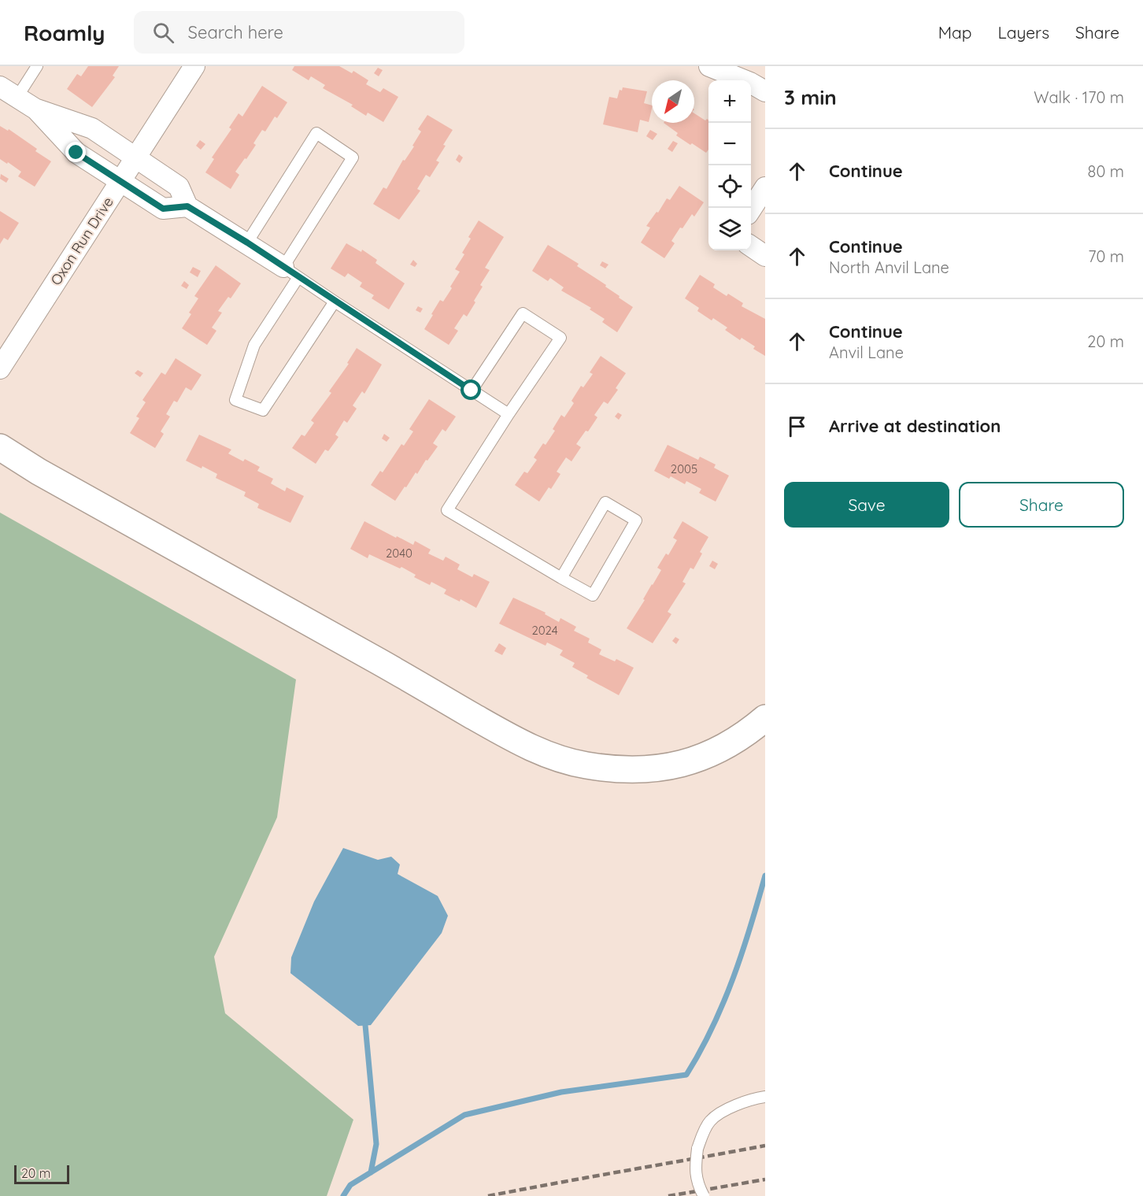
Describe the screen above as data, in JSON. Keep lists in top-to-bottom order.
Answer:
{
  "streets": {
    "street": ["Oxon Run Drive"]
  },
  "house_numbers": ["2005", "2040", "2024"],
  "scale_bar": "20 m",
  "north": "bottom left",
  "page": {
    "header": "Roamly",
    "search": "Search here",
    "nav": ["Map", "Layers", "Share"],
    "heading": ["3 min", "Walk · 170 m"],
    "map_buttons": ["+", "−"],
    "list": [
      ["Continue", "80 m"],
      ["Continue", "North Anvil Lane", "70 m"],
      ["Continue", "Anvil Lane", "20 m"],
      "Arrive at destination"
    ],
    "buttons": ["Save", "Share"],
    "scale": "20 m"
  }
}
